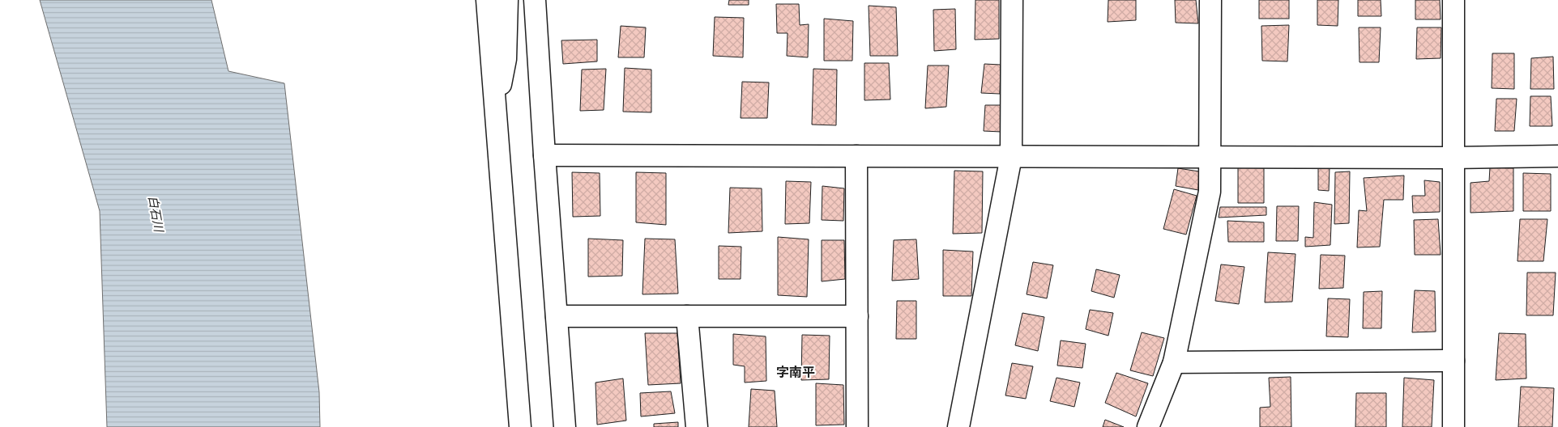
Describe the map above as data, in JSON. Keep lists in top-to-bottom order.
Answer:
{
  "districts": ["字南平"],
  "water": ["白石川"]
}
